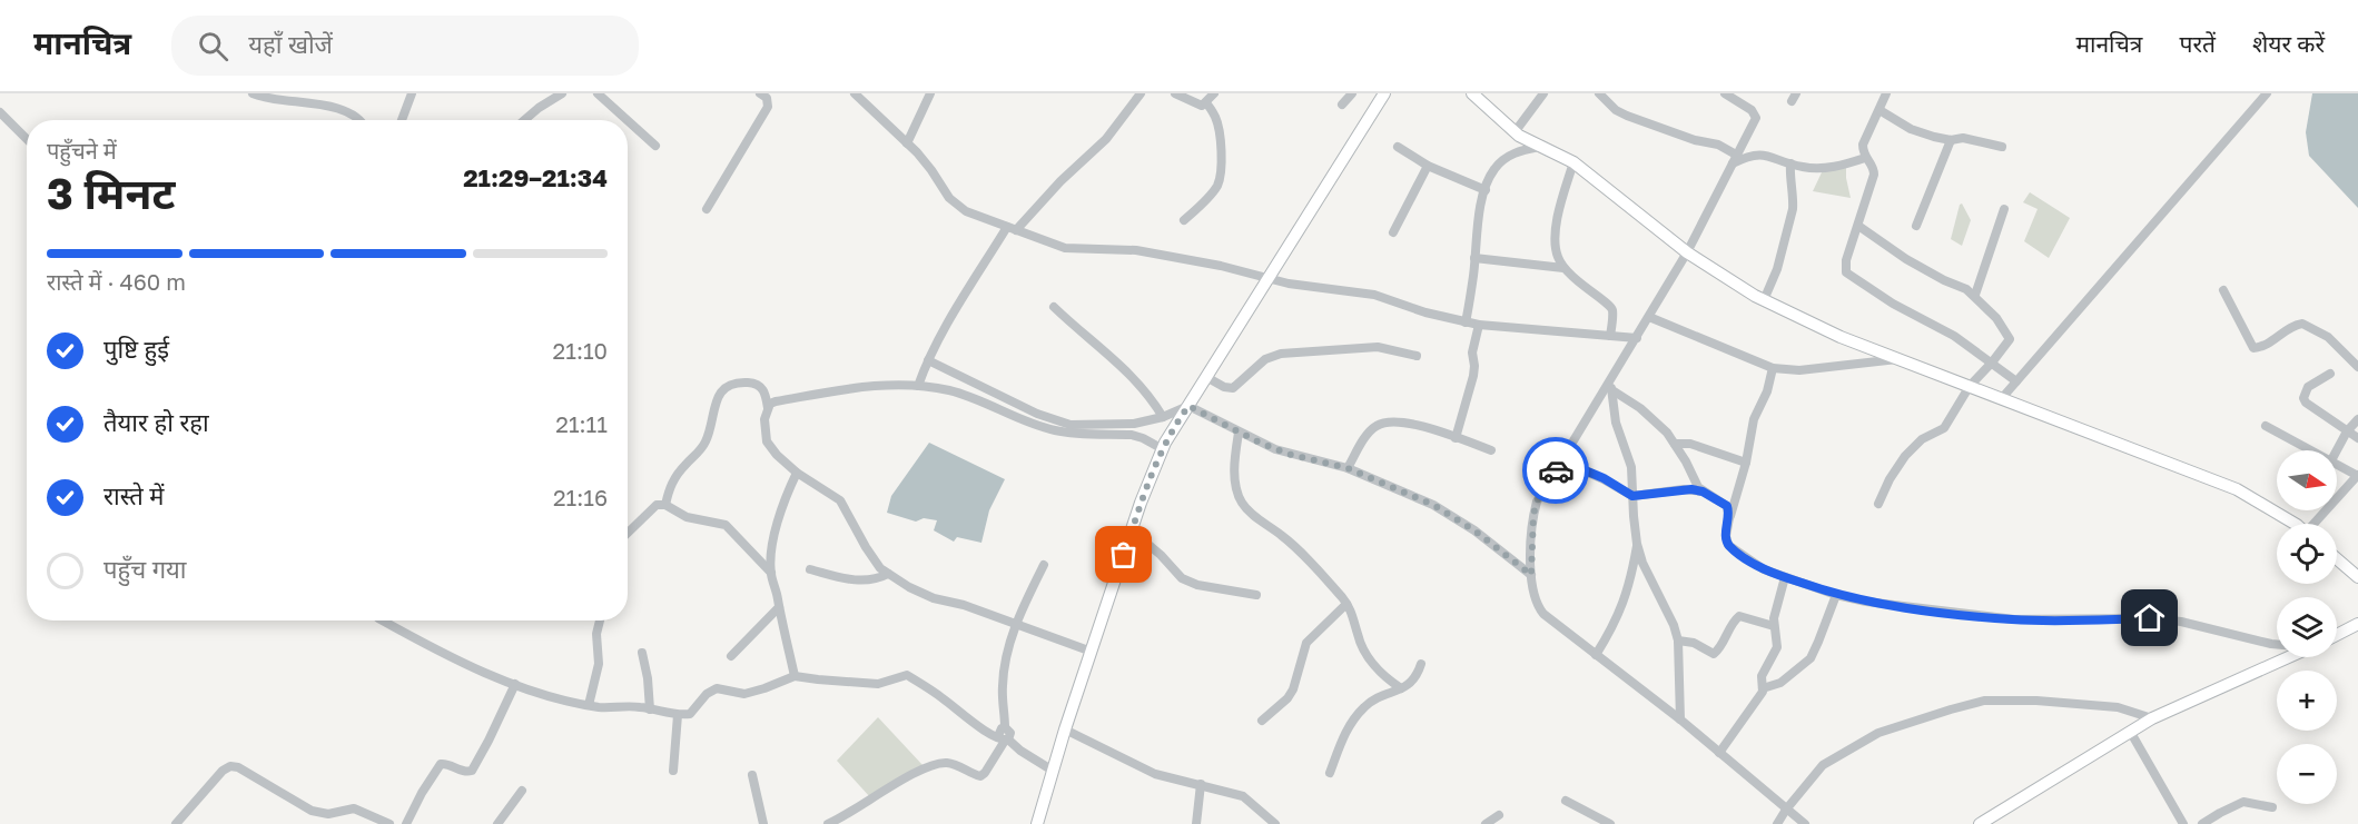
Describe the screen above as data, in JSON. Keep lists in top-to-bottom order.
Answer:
{
  "north": "right",
  "page": {
    "header": "मानचित्र",
    "search": "यहाँ खोजें",
    "nav": ["मानचित्र", "परतें", "शेयर करें"],
    "heading": ["3 मिनट", "पहुँचने में", "21:29–21:34"],
    "bar": "रास्ते में · 460 m",
    "list": [
      ["पुष्टि हुई", "21:10"],
      ["तैयार हो रहा", "21:11"],
      ["रास्ते में", "21:16"],
      "पहुँच गया"
    ],
    "map_buttons": ["+", "−"]
  }
}
